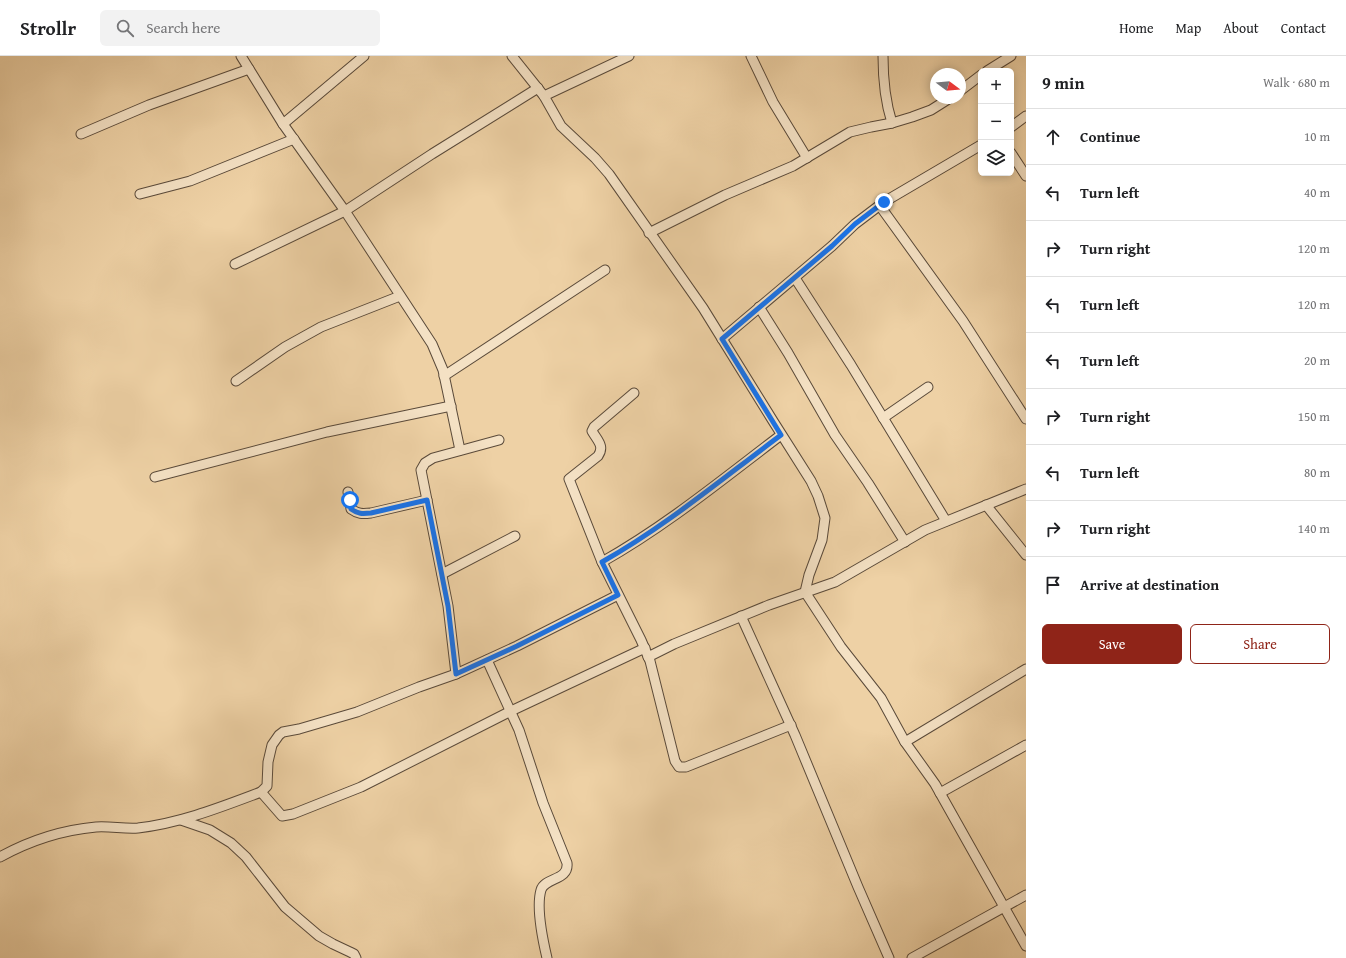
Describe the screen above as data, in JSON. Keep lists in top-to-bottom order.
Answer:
{
  "north": "right",
  "page": {
    "header": "Strollr",
    "search": "Search here",
    "nav": [
      "Home",
      "Map",
      "About",
      "Contact"
    ],
    "heading": ["9 min", "Walk · 680 m"],
    "map_buttons": ["+", "−"],
    "list": [
      ["Continue", "10 m"],
      ["Turn left", "40 m"],
      ["Turn right", "120 m"],
      ["Turn left", "120 m"],
      ["Turn left", "20 m"],
      ["Turn right", "150 m"],
      ["Turn left", "80 m"],
      ["Turn right", "140 m"],
      "Arrive at destination"
    ],
    "buttons": ["Save", "Share"]
  }
}
